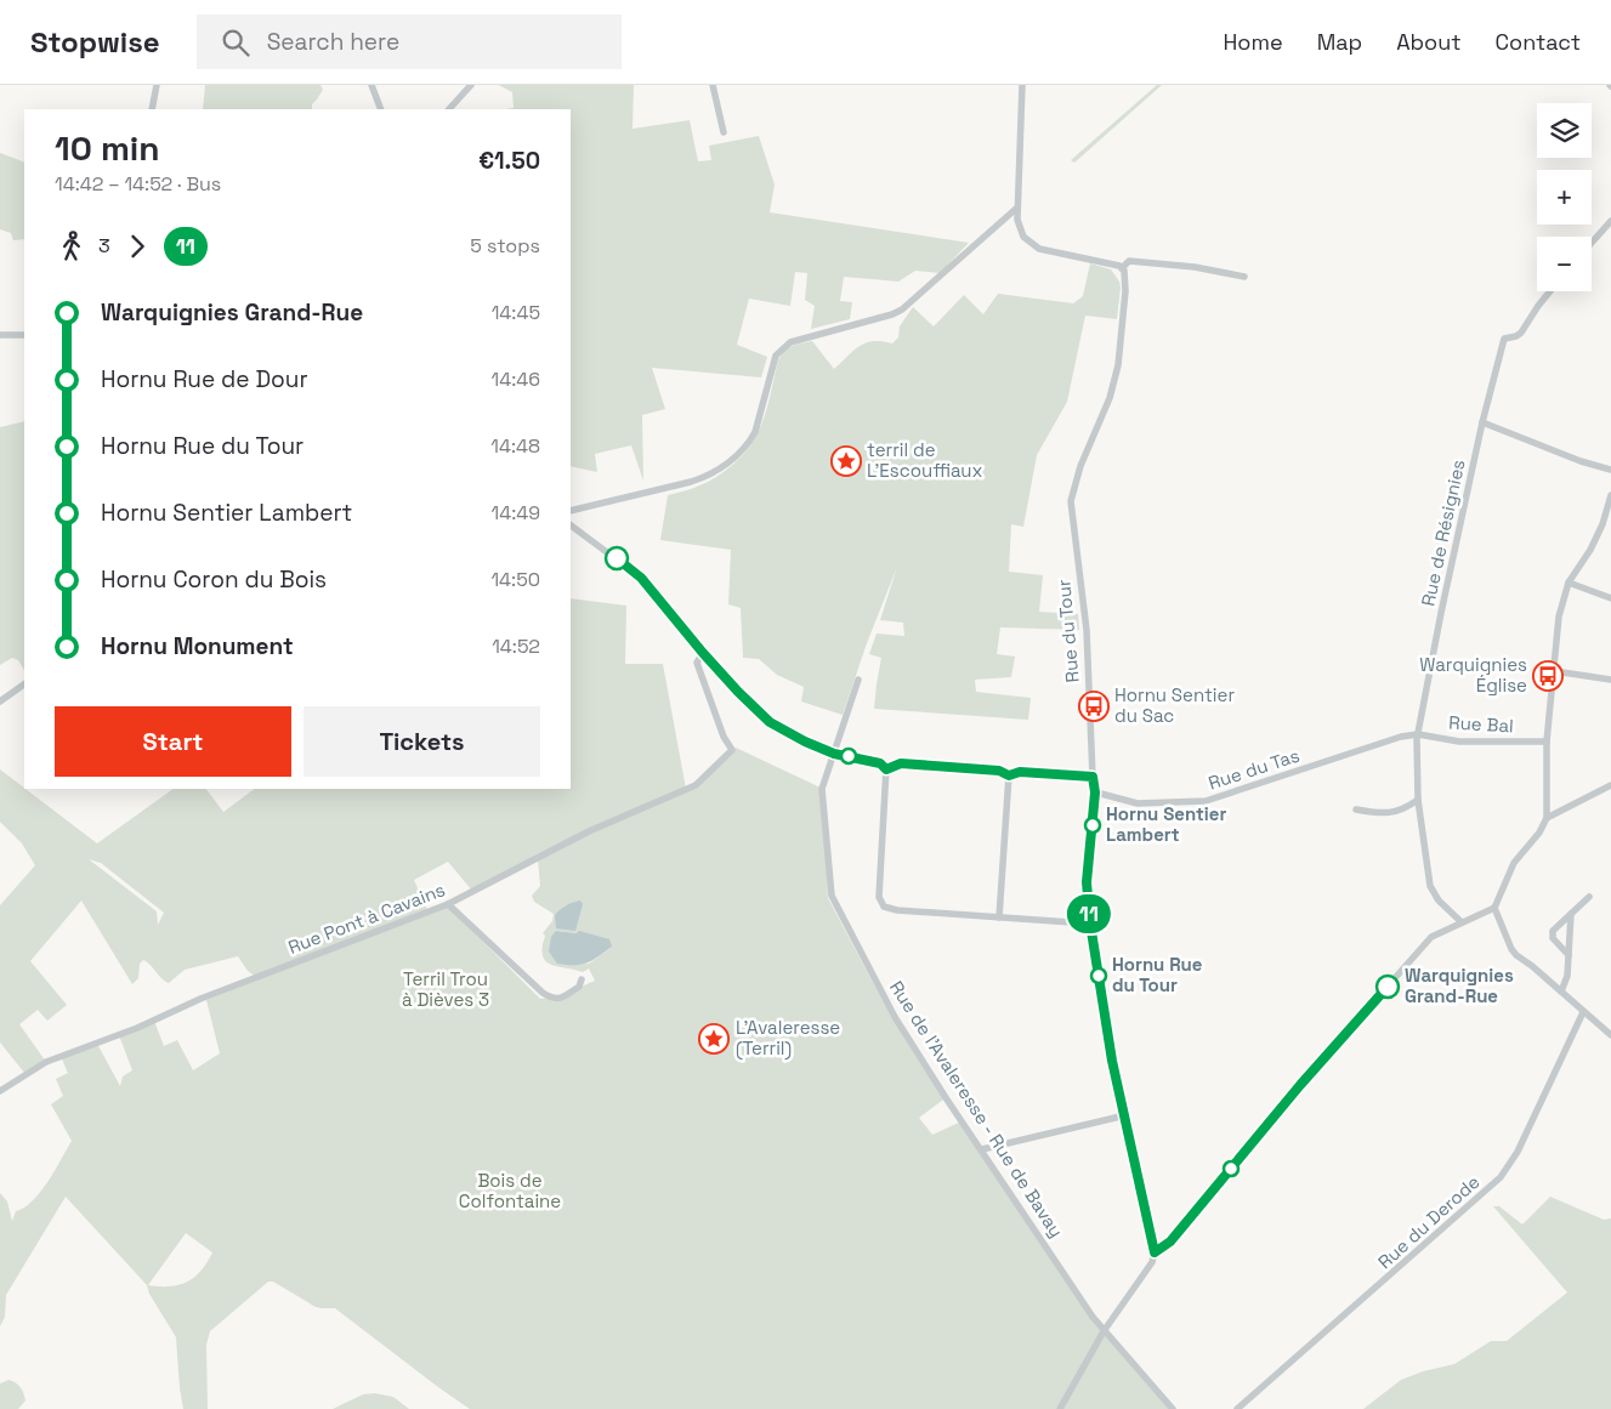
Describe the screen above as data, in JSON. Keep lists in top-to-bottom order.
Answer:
{
  "streets": {
    "street": [
      "Rue de Résignies",
      "Rue du Tour",
      "Rue Bal",
      "Rue du Tas",
      "Rue Pont à Cavains",
      "Rue de l'Avaleresse - Rue de Bavay",
      "Rue du Derode"
    ]
  },
  "crossings": [
    ["Rue de Résignies", "Rue Bal"],
    ["Rue de Résignies", "Rue du Tas"],
    ["Rue du Tour", "Rue du Tas"],
    ["Rue Bal", "Rue du Tas"]
  ],
  "parks": ["Terril Trou à Dièves 3", "Bois de Colfontaine"],
  "places": {
    "place": ["terril de L'Escouffiaux", "L'Avaleresse (Terril)"],
    "bus stop": ["Warquignies Église", "Hornu Sentier du Sac"],
    "other": ["Hornu Sentier Lambert", "Hornu Rue du Tour", "Warquignies Grand-Rue"]
  },
  "lines": ["bus line 11"],
  "page": {
    "header": "Stopwise",
    "search": "Search here",
    "nav": [
      "Home",
      "Map",
      "About",
      "Contact"
    ],
    "on_map": "11",
    "map_buttons": ["+", "−"],
    "heading": ["10 min", "14:42 – 14:52 · Bus", "€1.50"],
    "legs": ["3", "11", "5 stops"],
    "list": [
      {
        "name": "Warquignies Grand-Rue",
        "value": "14:45"
      },
      {
        "name": "Hornu Rue de Dour",
        "value": "14:46"
      },
      {
        "name": "Hornu Rue du Tour",
        "value": "14:48"
      },
      {
        "name": "Hornu Sentier Lambert",
        "value": "14:49"
      },
      {
        "name": "Hornu Coron du Bois",
        "value": "14:50"
      },
      {
        "name": "Hornu Monument",
        "value": "14:52"
      }
    ],
    "buttons": ["Start", "Tickets"]
  }
}
